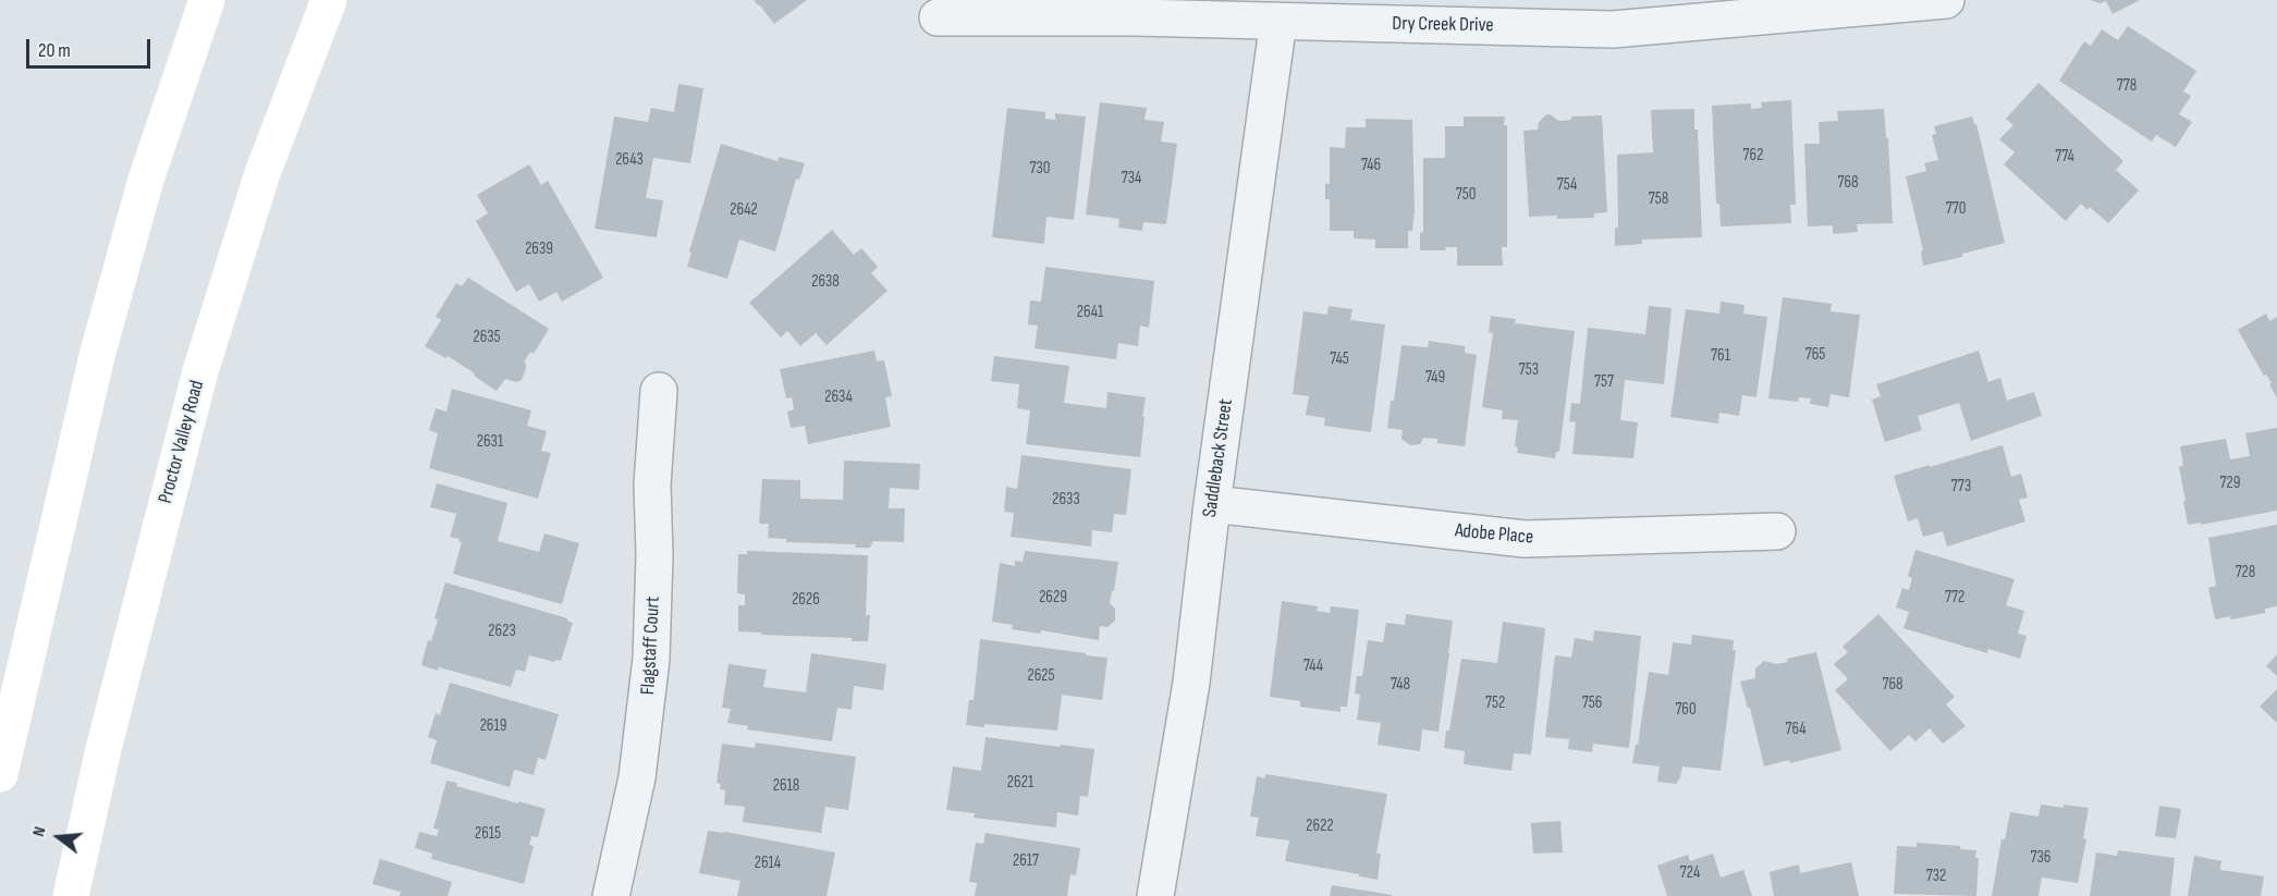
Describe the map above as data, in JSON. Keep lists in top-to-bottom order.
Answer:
{
  "streets": {
    "main road": ["Proctor Valley Road"],
    "street": [
      "Dry Creek Drive",
      "Saddleback Street",
      "Adobe Place",
      "Flagstaff Court"
    ]
  },
  "crossings": [
    ["Dry Creek Drive", "Saddleback Street"],
    ["Saddleback Street", "Adobe Place"]
  ],
  "house_numbers": [
    "778",
    "762",
    "774",
    "2643",
    "746",
    "730",
    "734",
    "768",
    "754",
    "750",
    "758",
    "770",
    "2642",
    "2639",
    "2638",
    "2641",
    "2635",
    "765",
    "761",
    "745",
    "753",
    "749",
    "757",
    "2634",
    "2631",
    "729",
    "773",
    "2633",
    "728",
    "2629",
    "772",
    "2626",
    "2623",
    "744",
    "2625",
    "748",
    "768",
    "752",
    "756",
    "760",
    "2619",
    "764",
    "2621",
    "2618",
    "2622",
    "2615",
    "736",
    "2617",
    "2614",
    "724",
    "732"
  ],
  "scale_bar": "20 m",
  "north": "left"
}
